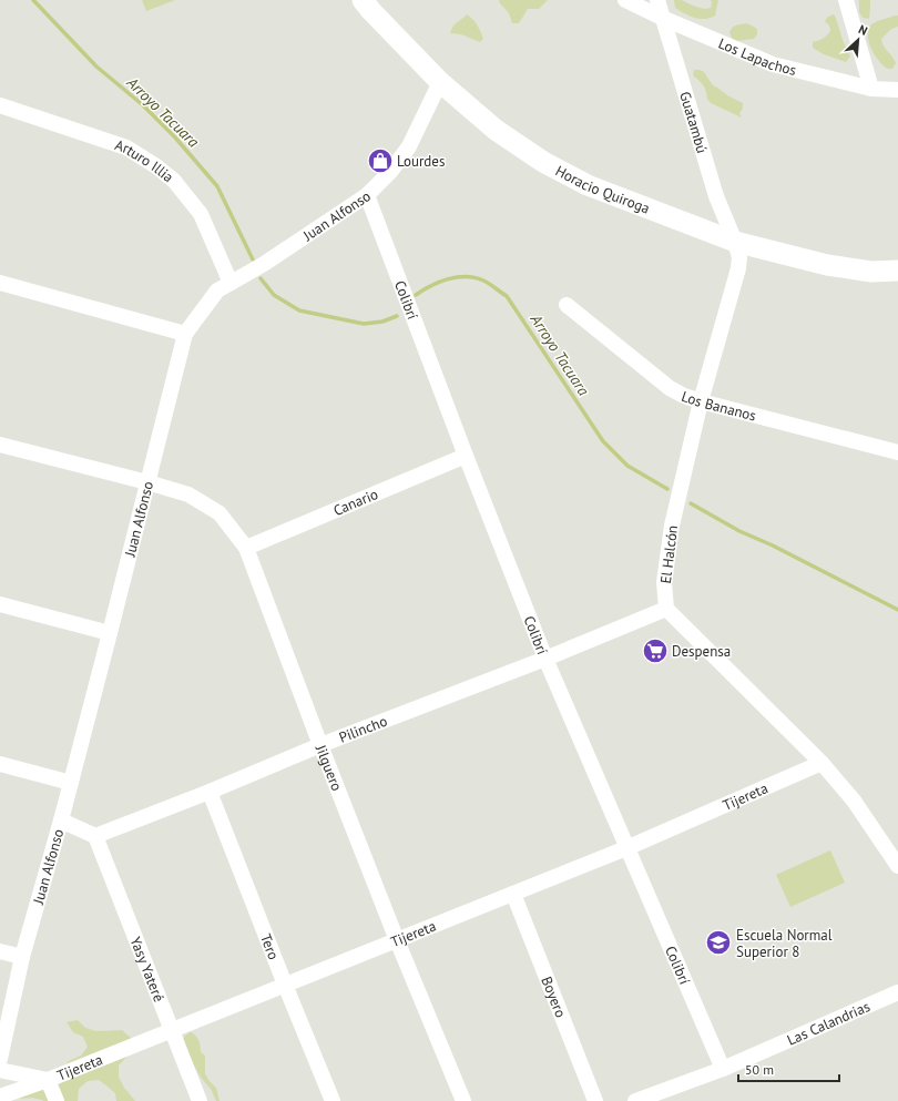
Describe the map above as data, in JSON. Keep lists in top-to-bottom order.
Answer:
{
  "streets": {
    "main road": ["Horacio Quiroga"],
    "street": [
      "Los Lapachos",
      "Guatambú",
      "Arturo Illia",
      "Juan Alfonso",
      "Colibrí",
      "Los Bananos",
      "Canario",
      "El Halcón",
      "Pilincho",
      "Jilguero",
      "Tijereta",
      "Tero",
      "Yasy Yateré",
      "Boyero",
      "Las Calandrias"
    ]
  },
  "crossings": [
    ["Los Lapachos", "Guatambú"],
    ["Guatambú", "Horacio Quiroga"],
    ["Guatambú", "El Halcón"],
    ["Arturo Illia", "Juan Alfonso"],
    ["Horacio Quiroga", "Juan Alfonso"],
    ["Horacio Quiroga", "El Halcón"],
    ["Juan Alfonso", "Colibrí"],
    ["Juan Alfonso", "Jilguero"],
    ["Colibrí", "Canario"],
    ["Colibrí", "Pilincho"],
    ["Colibrí", "Tijereta"],
    ["Colibrí", "Las Calandrias"],
    ["Los Bananos", "El Halcón"],
    ["Canario", "Jilguero"],
    ["El Halcón", "Pilincho"],
    ["Pilincho", "Jilguero"],
    ["Pilincho", "Tero"],
    ["Pilincho", "Yasy Yateré"],
    ["Jilguero", "Tijereta"],
    ["Tijereta", "Tero"],
    ["Tijereta", "Yasy Yateré"],
    ["Tijereta", "Boyero"]
  ],
  "water": ["Arroyo Tacuara"],
  "places": {
    "shop": ["Lourdes"],
    "supermarket": ["Despensa"],
    "school or university": ["Escuela Normal Superior 8"]
  },
  "scale_bar": "50 m",
  "north": "top right"
}
